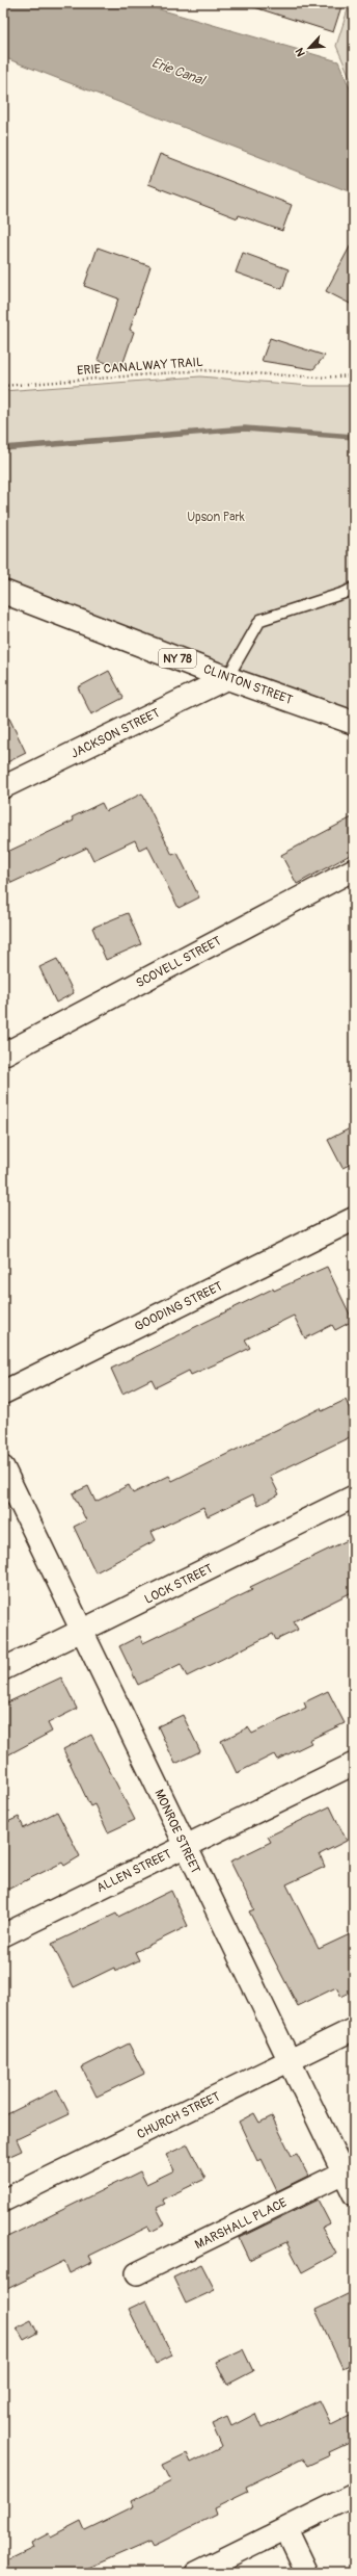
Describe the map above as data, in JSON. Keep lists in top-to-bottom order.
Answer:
{
  "streets": {
    "street": [
      "NY 78",
      "CLINTON STREET",
      "JACKSON STREET",
      "SCOVELL STREET",
      "GOODING STREET",
      "LOCK STREET",
      "MONROE STREET",
      "ALLEN STREET",
      "CHURCH STREET",
      "MARSHALL PLACE"
    ],
    "path": ["ERIE CANALWAY TRAIL"]
  },
  "crossings": [
    ["CLINTON STREET", "JACKSON STREET"],
    ["LOCK STREET", "MONROE STREET"],
    ["MONROE STREET", "ALLEN STREET"],
    ["MONROE STREET", "CHURCH STREET"],
    ["MONROE STREET", "MARSHALL PLACE"]
  ],
  "water": ["Erie Canal"],
  "parks": ["Upson Park"],
  "north": "bottom left"
}
